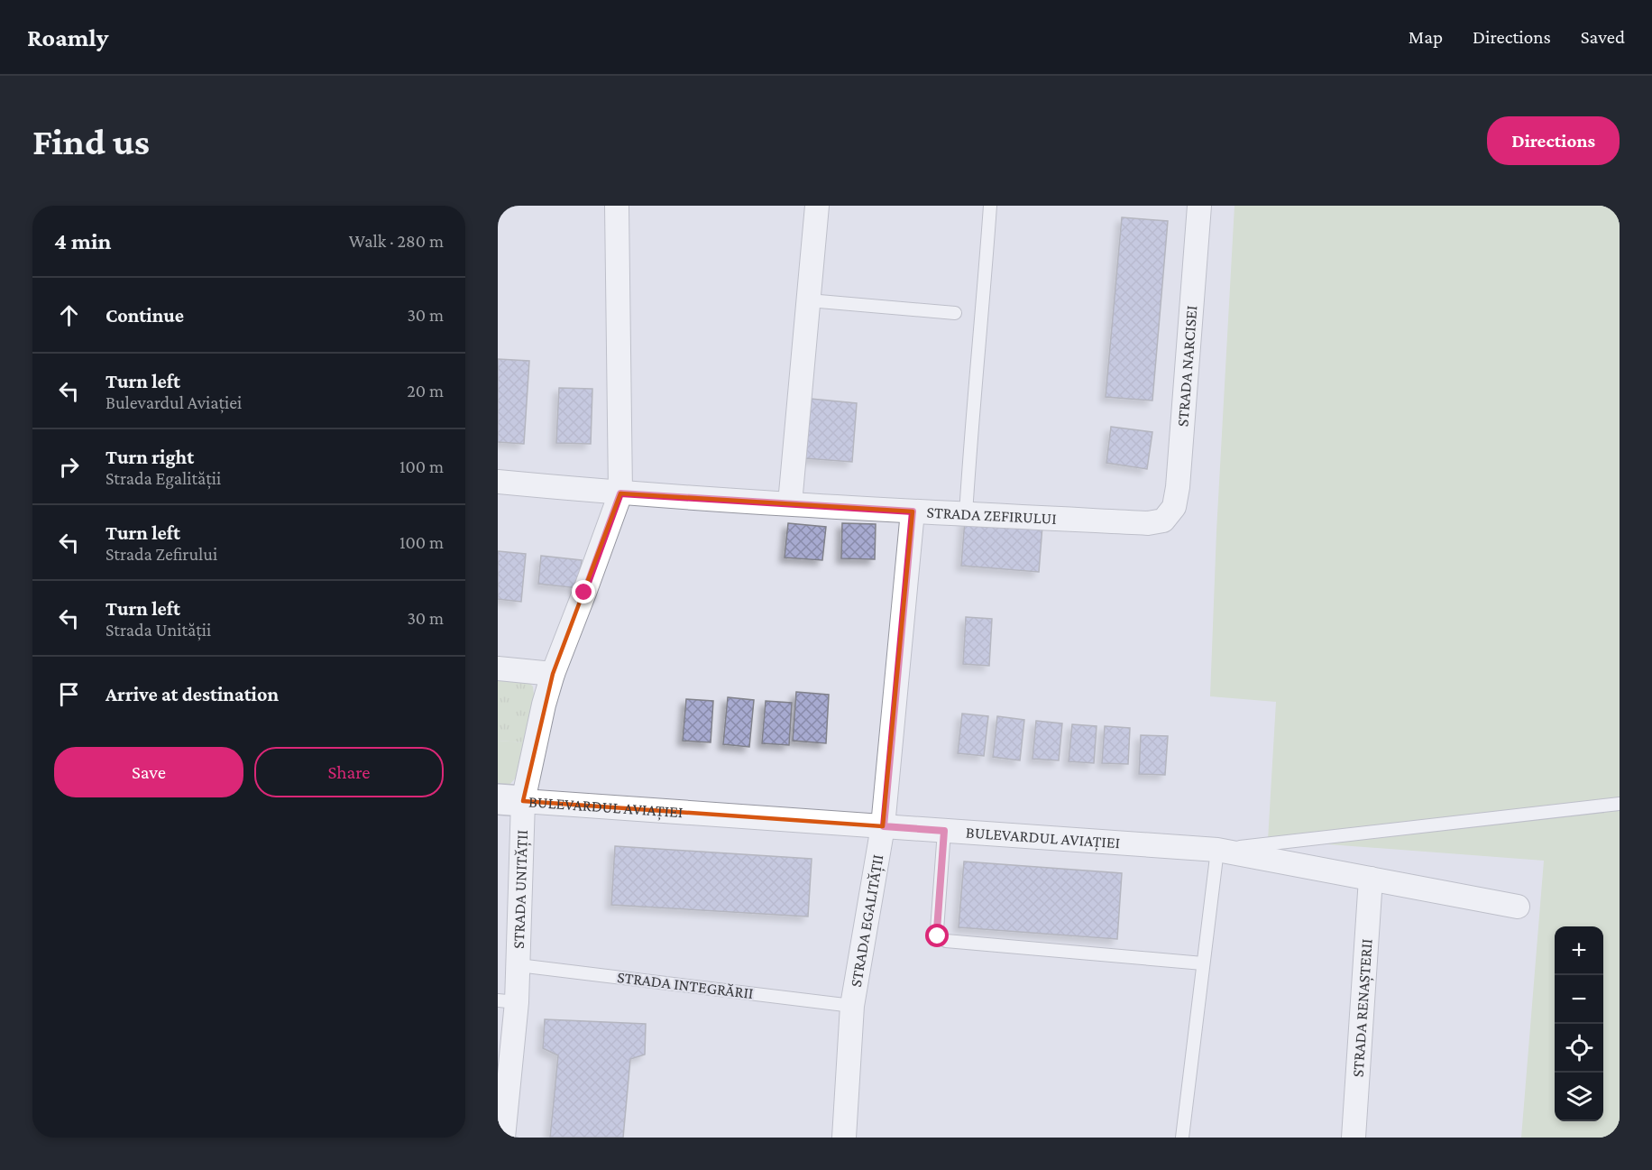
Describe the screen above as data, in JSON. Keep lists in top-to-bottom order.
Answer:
{
  "streets": {
    "street": [
      "STRADA NARCISEI",
      "STRADA ZEFIRULUI",
      "BULEVARDUL AVIAȚIEI",
      "STRADA UNITĂȚII",
      "STRADA EGALITĂȚII",
      "STRADA RENAȘTERII"
    ],
    "lane": ["STRADA INTEGRĂRII"]
  },
  "crossings": [
    ["STRADA NARCISEI", "STRADA ZEFIRULUI"],
    ["STRADA ZEFIRULUI", "STRADA UNITĂȚII"],
    ["STRADA ZEFIRULUI", "STRADA EGALITĂȚII"],
    ["BULEVARDUL AVIAȚIEI", "STRADA UNITĂȚII"],
    ["BULEVARDUL AVIAȚIEI", "STRADA EGALITĂȚII"],
    ["BULEVARDUL AVIAȚIEI", "STRADA RENAȘTERII"],
    ["STRADA UNITĂȚII", "STRADA INTEGRĂRII"],
    ["STRADA EGALITĂȚII", "STRADA INTEGRĂRII"]
  ],
  "page": {
    "header": "Roamly",
    "nav": ["Map", "Directions", "Saved"],
    "buttons": [
      "Directions",
      ["Save", "Share"]
    ],
    "title": "Find us",
    "heading": ["4 min", "Walk · 280 m"],
    "list": [
      ["Continue", "30 m"],
      ["Turn left", "Bulevardul Aviației", "20 m"],
      ["Turn right", "Strada Egalității", "100 m"],
      ["Turn left", "Strada Zefirului", "100 m"],
      ["Turn left", "Strada Unității", "30 m"],
      "Arrive at destination"
    ],
    "map_buttons": ["+", "−"]
  }
}
